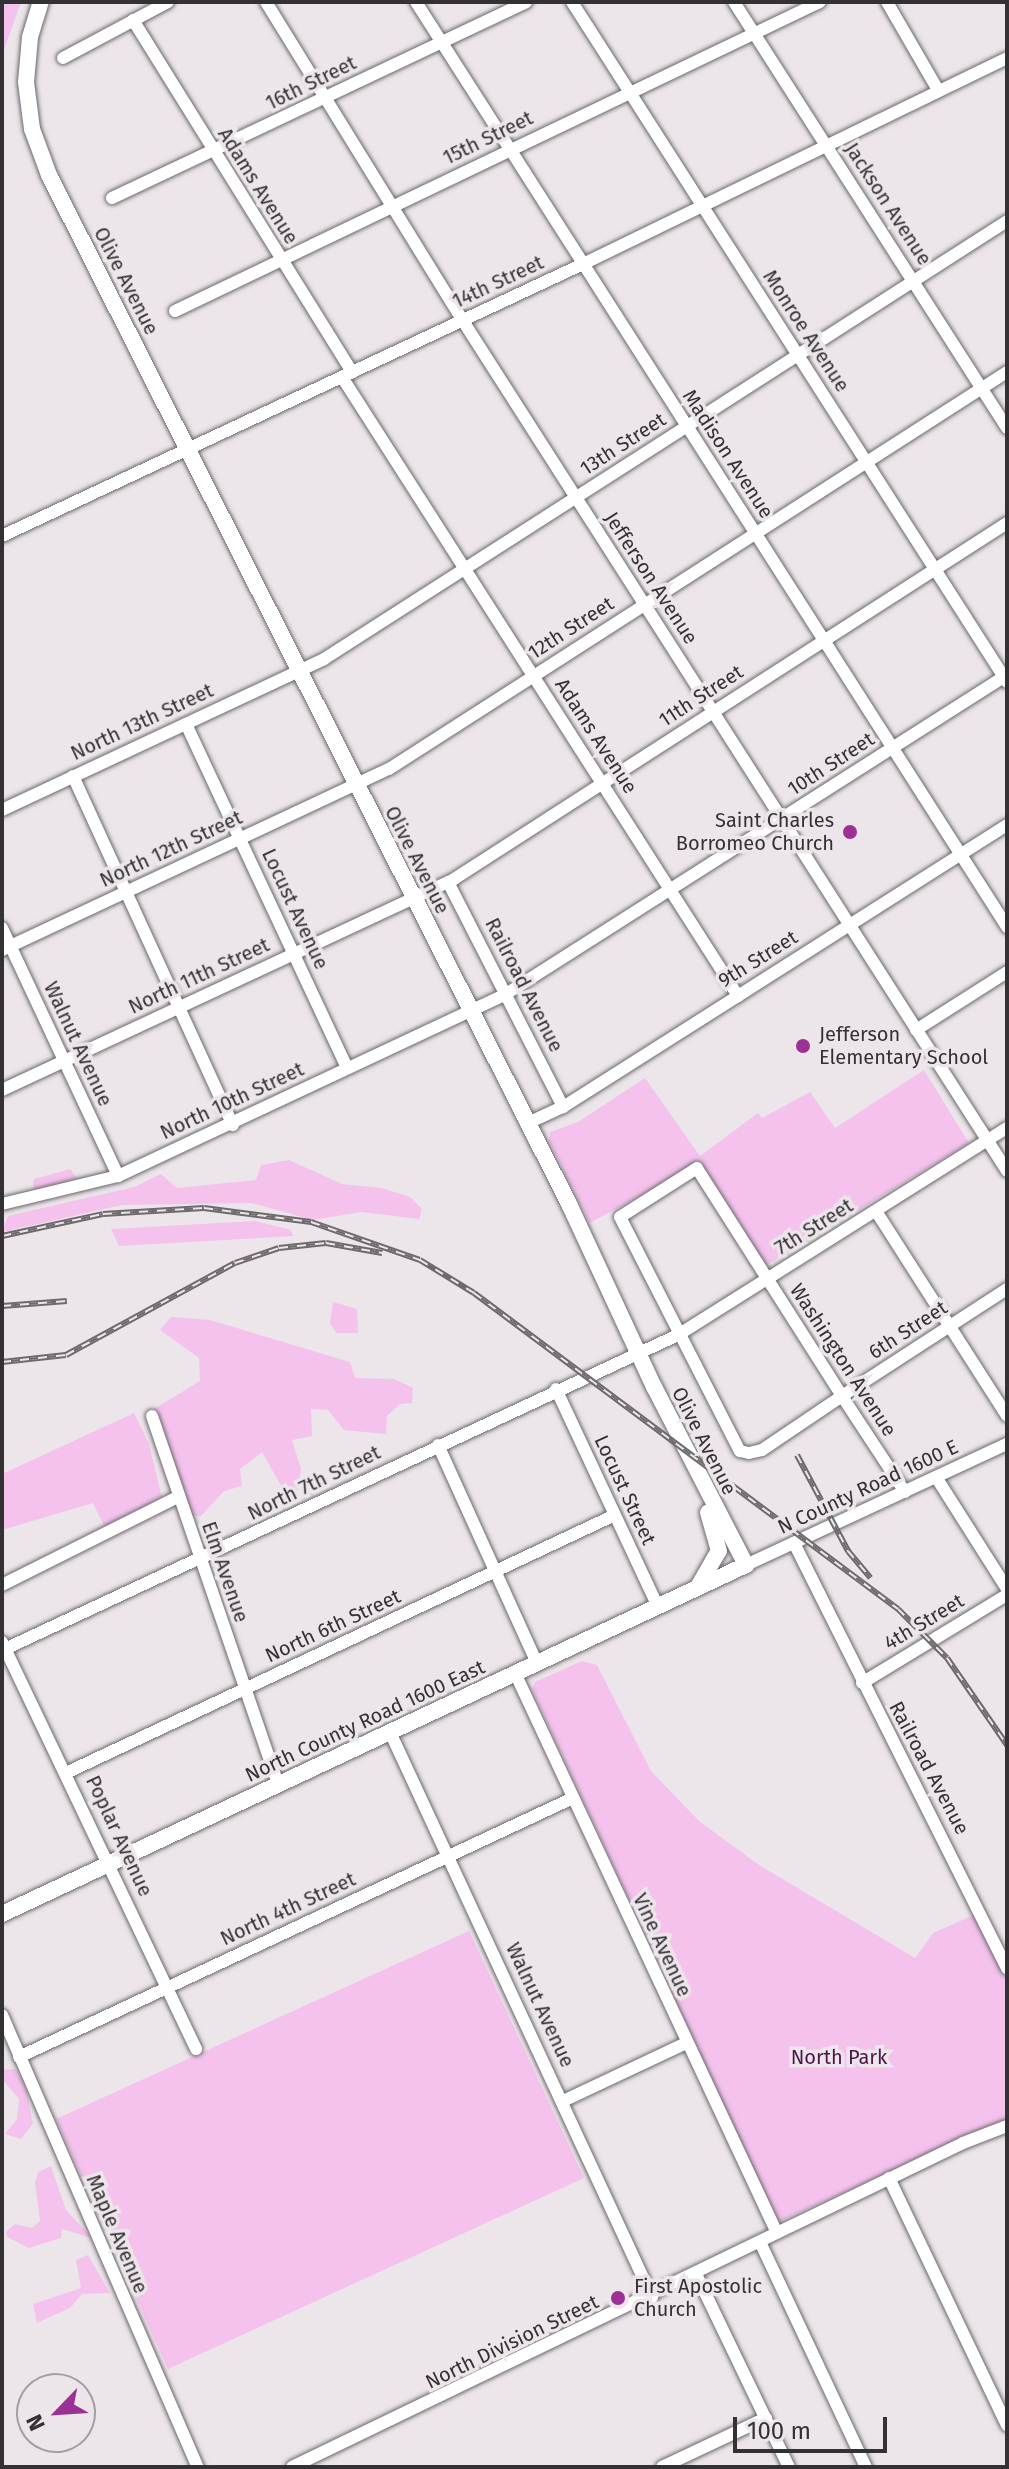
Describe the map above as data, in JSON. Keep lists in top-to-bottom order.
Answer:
{
  "streets": {
    "main road": ["Olive Avenue", "North County Road 1600 East"],
    "street": [
      "16th Street",
      "15th Street",
      "Adams Avenue",
      "Jackson Avenue",
      "14th Street",
      "Monroe Avenue",
      "13th Street",
      "Madison Avenue",
      "Jefferson Avenue",
      "12th Street",
      "11th Street",
      "North 13th Street",
      "10th Street",
      "North 12th Street",
      "Locust Avenue",
      "9th Street",
      "North 11th Street",
      "Railroad Avenue",
      "Walnut Avenue",
      "North 10th Street",
      "7th Street",
      "6th Street",
      "Washington Avenue",
      "North 7th Street",
      "N County Road 1600 E",
      "Locust Street",
      "Elm Avenue",
      "4th Street",
      "North 6th Street",
      "Poplar Avenue",
      "North 4th Street",
      "Vine Avenue",
      "Maple Avenue",
      "North Division Street"
    ]
  },
  "crossings": [
    ["16th Street", "Adams Avenue"],
    ["16th Street", "Madison Avenue"],
    ["16th Street", "Jefferson Avenue"],
    ["15th Street", "Adams Avenue"],
    ["15th Street", "Jackson Avenue"],
    ["15th Street", "Monroe Avenue"],
    ["15th Street", "Madison Avenue"],
    ["15th Street", "Jefferson Avenue"],
    ["Adams Avenue", "14th Street"],
    ["Adams Avenue", "13th Street"],
    ["Adams Avenue", "12th Street"],
    ["Adams Avenue", "11th Street"],
    ["Adams Avenue", "10th Street"],
    ["Adams Avenue", "9th Street"],
    ["Jackson Avenue", "14th Street"],
    ["Jackson Avenue", "13th Street"],
    ["Jackson Avenue", "12th Street"],
    ["Olive Avenue", "14th Street"],
    ["Olive Avenue", "13th Street"],
    ["Olive Avenue", "12th Street"],
    ["Olive Avenue", "11th Street"],
    ["Olive Avenue", "North 13th Street"],
    ["Olive Avenue", "10th Street"],
    ["Olive Avenue", "North 12th Street"],
    ["Olive Avenue", "9th Street"],
    ["Olive Avenue", "North 11th Street"],
    ["Olive Avenue", "North 10th Street"],
    ["Olive Avenue", "7th Street"],
    ["Olive Avenue", "North 7th Street"],
    ["Olive Avenue", "N County Road 1600 E"],
    ["Olive Avenue", "North County Road 1600 East"],
    ["14th Street", "Monroe Avenue"],
    ["14th Street", "Madison Avenue"],
    ["14th Street", "Jefferson Avenue"],
    ["Monroe Avenue", "13th Street"],
    ["Monroe Avenue", "12th Street"],
    ["Monroe Avenue", "11th Street"],
    ["Monroe Avenue", "10th Street"],
    ["13th Street", "Madison Avenue"],
    ["13th Street", "Jefferson Avenue"],
    ["13th Street", "North 13th Street"],
    ["Madison Avenue", "12th Street"],
    ["Madison Avenue", "11th Street"],
    ["Madison Avenue", "10th Street"],
    ["Madison Avenue", "9th Street"],
    ["Jefferson Avenue", "12th Street"],
    ["Jefferson Avenue", "11th Street"],
    ["Jefferson Avenue", "10th Street"],
    ["Jefferson Avenue", "9th Street"],
    ["Jefferson Avenue", "7th Street"],
    ["12th Street", "North 12th Street"],
    ["11th Street", "North 11th Street"],
    ["11th Street", "Railroad Avenue"],
    ["North 13th Street", "Locust Avenue"],
    ["10th Street", "Railroad Avenue"],
    ["10th Street", "North 10th Street"],
    ["North 12th Street", "Locust Avenue"],
    ["North 12th Street", "Walnut Avenue"],
    ["Locust Avenue", "North 11th Street"],
    ["Locust Avenue", "North 10th Street"],
    ["9th Street", "Railroad Avenue"],
    ["North 11th Street", "Walnut Avenue"],
    ["Railroad Avenue", "N County Road 1600 E"],
    ["Railroad Avenue", "4th Street"],
    ["Walnut Avenue", "North 10th Street"],
    ["Walnut Avenue", "North County Road 1600 East"],
    ["Walnut Avenue", "North 4th Street"],
    ["Walnut Avenue", "North Division Street"],
    ["7th Street", "6th Street"],
    ["7th Street", "Washington Avenue"],
    ["7th Street", "North 7th Street"],
    ["6th Street", "Washington Avenue"],
    ["Washington Avenue", "N County Road 1600 E"],
    ["North 7th Street", "Locust Street"],
    ["North 7th Street", "Elm Avenue"],
    ["North 7th Street", "Poplar Avenue"],
    ["N County Road 1600 E", "North County Road 1600 East"],
    ["Locust Street", "North 6th Street"],
    ["Locust Street", "North County Road 1600 East"],
    ["Elm Avenue", "North 6th Street"],
    ["Elm Avenue", "North County Road 1600 East"],
    ["North 6th Street", "Poplar Avenue"],
    ["North County Road 1600 East", "Poplar Avenue"],
    ["North County Road 1600 East", "Vine Avenue"],
    ["Poplar Avenue", "North 4th Street"],
    ["North 4th Street", "Vine Avenue"],
    ["North 4th Street", "Maple Avenue"],
    ["Vine Avenue", "North Division Street"]
  ],
  "parks": ["North Park"],
  "places": ["Saint Charles Borromeo Church", "Jefferson Elementary School", "First Apostolic Church"],
  "scale_bar": "100 m",
  "north": "bottom left"
}
